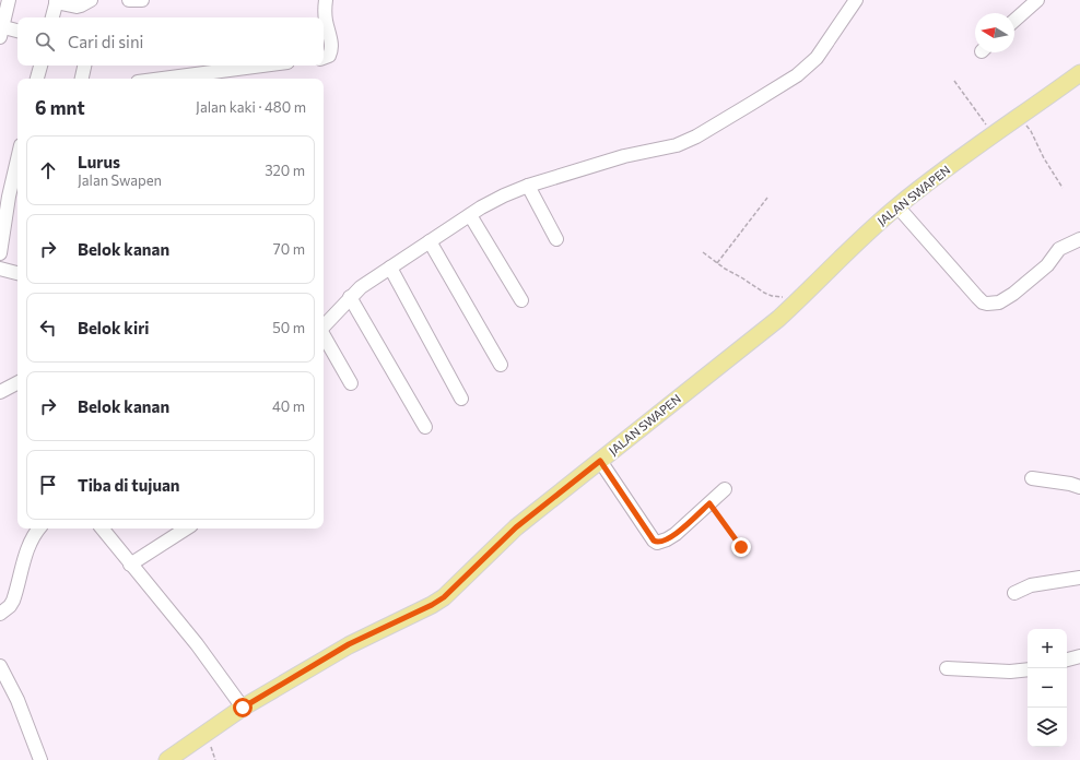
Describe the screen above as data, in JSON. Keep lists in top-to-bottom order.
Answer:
{
  "streets": {
    "main road": ["JALAN SWAPEN"]
  },
  "north": "left",
  "page": {
    "search": "Cari di sini",
    "heading": ["6 mnt", "Jalan kaki · 480 m"],
    "list": [
      ["Lurus", "Jalan Swapen", "320 m"],
      ["Belok kanan", "70 m"],
      ["Belok kiri", "50 m"],
      ["Belok kanan", "40 m"],
      "Tiba di tujuan"
    ],
    "map_buttons": ["+", "−"]
  }
}
